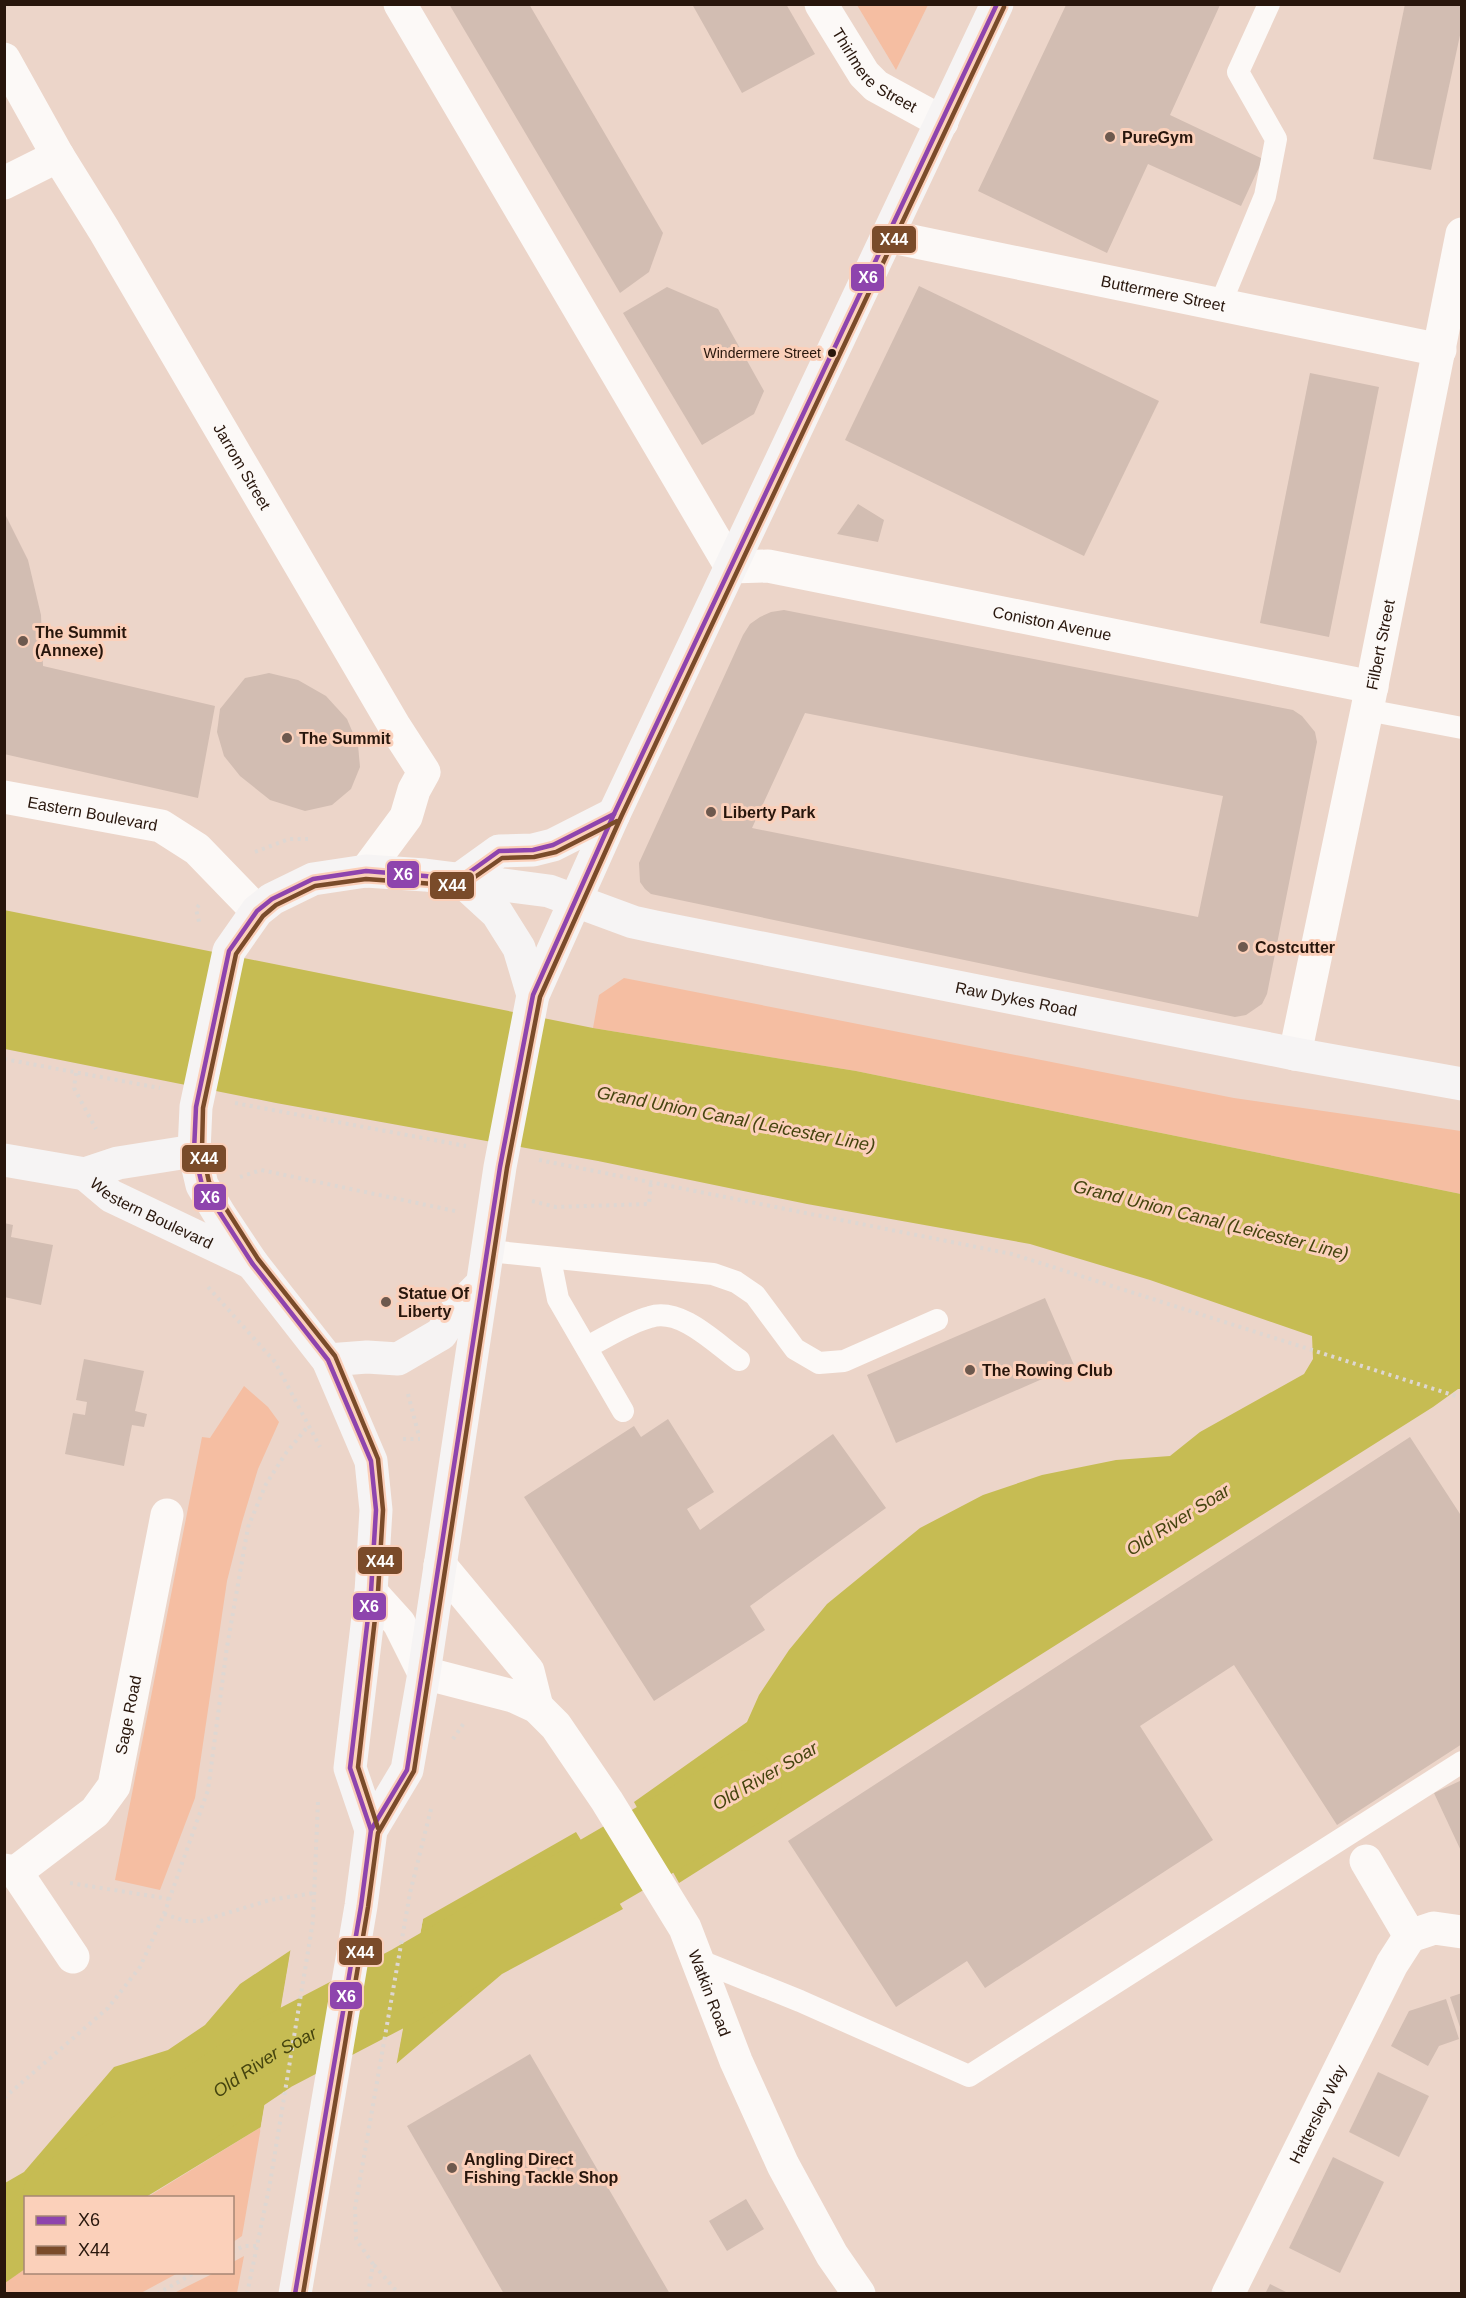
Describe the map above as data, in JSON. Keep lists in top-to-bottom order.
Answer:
{
  "streets": {
    "street": [
      "Thirlmere Street",
      "Buttermere Street",
      "Jarrom Street",
      "Coniston Avenue",
      "Filbert Street",
      "Eastern Boulevard",
      "Raw Dykes Road",
      "Western Boulevard",
      "Sage Road",
      "Watkin Road",
      "Hattersley Way"
    ]
  },
  "crossings": [
    ["Buttermere Street", "Filbert Street"],
    ["Jarrom Street", "Raw Dykes Road"],
    ["Coniston Avenue", "Filbert Street"],
    ["Filbert Street", "Raw Dykes Road"],
    ["Eastern Boulevard", "Raw Dykes Road"]
  ],
  "water": ["Grand Union Canal (Leicester Line)", "Old River Soar"],
  "places": [
    "PureGym",
    "Windermere Street",
    "The Summit (Annexe)",
    "The Summit",
    "Liberty Park",
    "Costcutter",
    "Statue Of Liberty",
    "The Rowing Club",
    "Angling Direct Fishing Tackle Shop"
  ],
  "lines": ["transit line X6", "transit line X44"],
  "legend": ["X6", "X44"]
}
